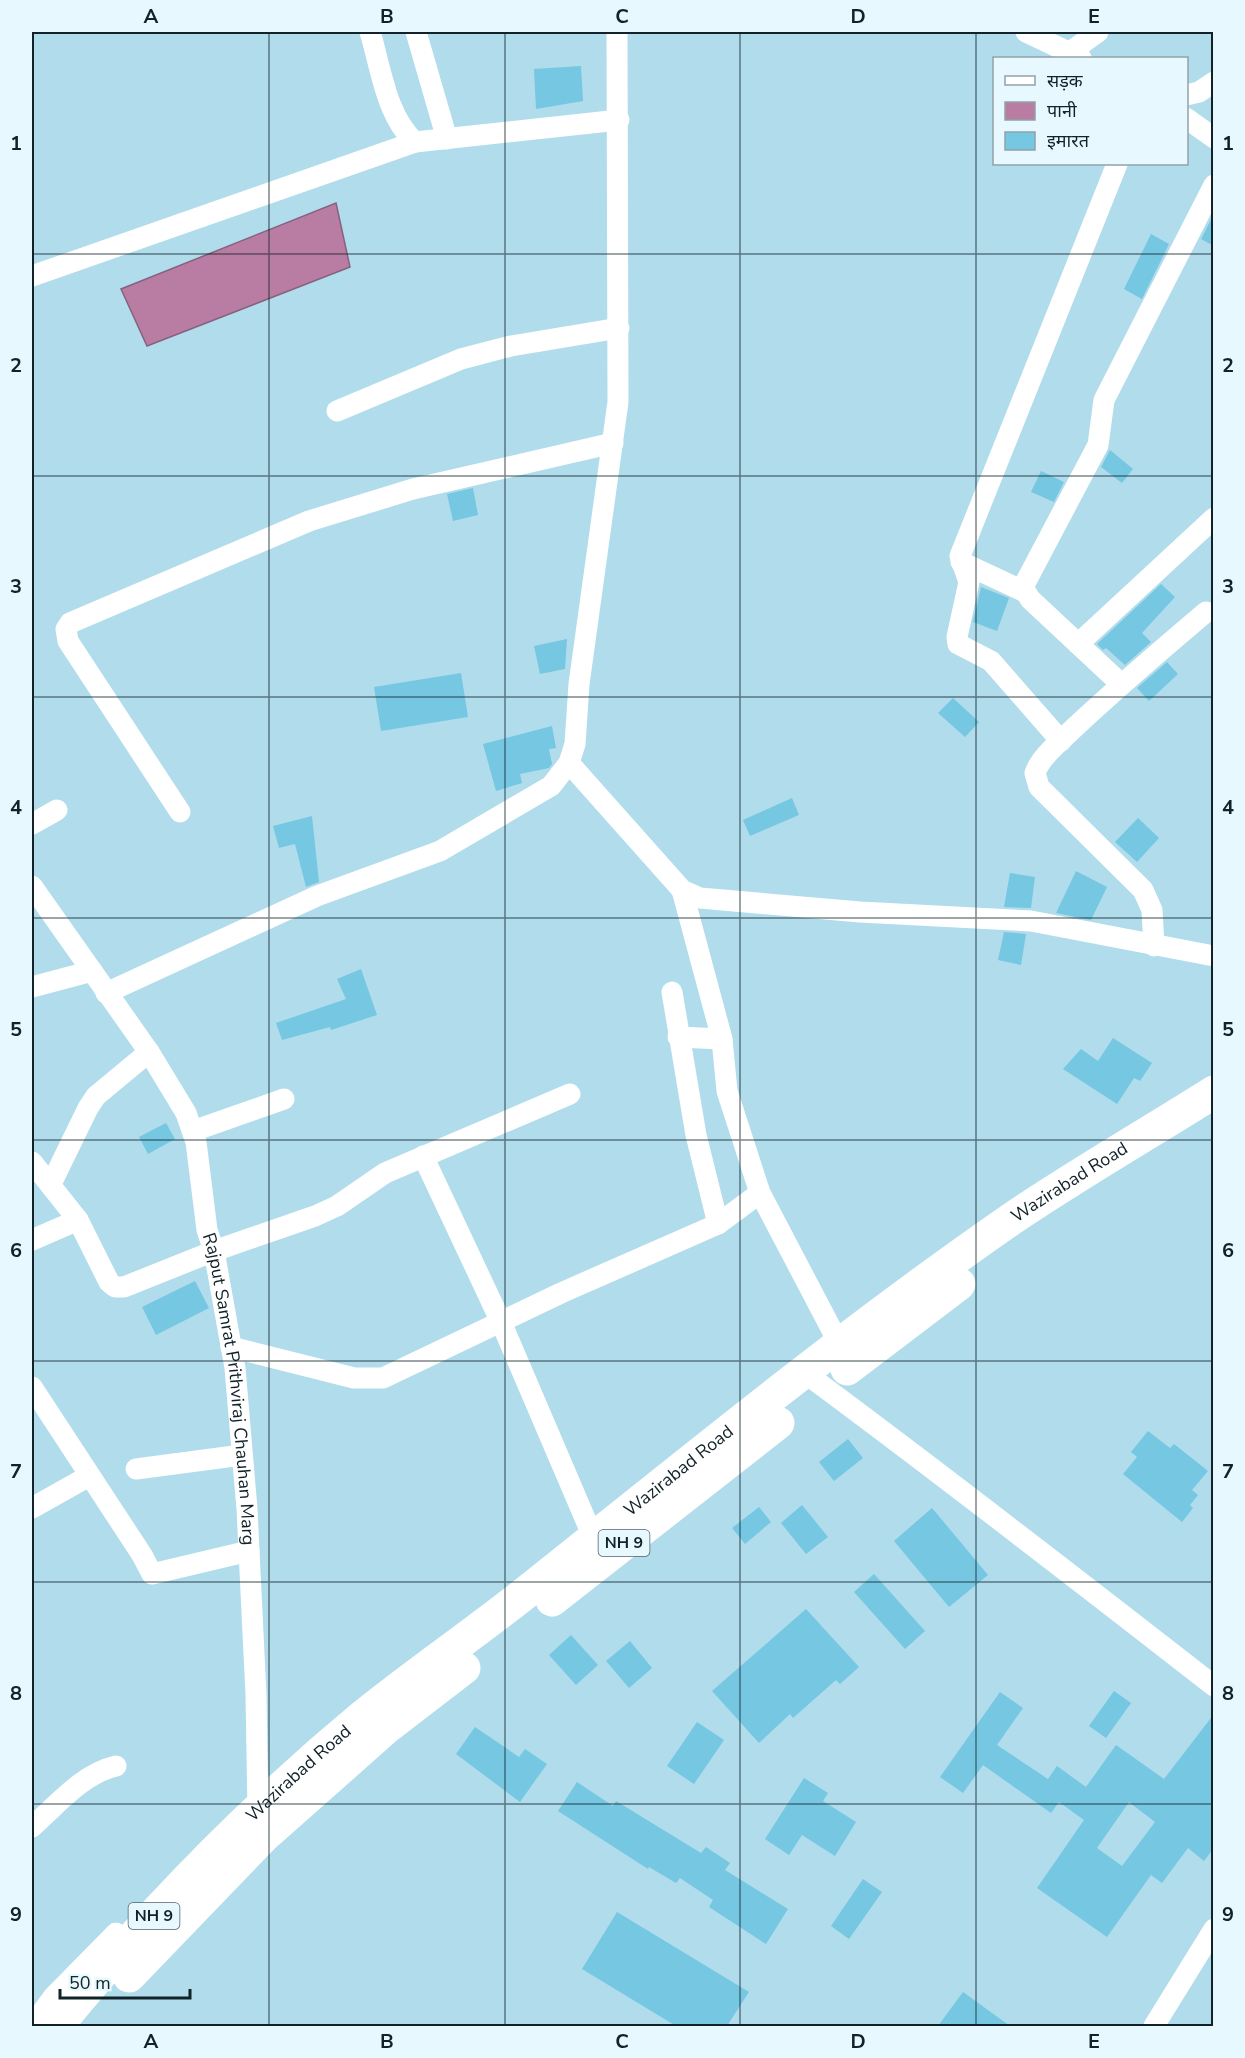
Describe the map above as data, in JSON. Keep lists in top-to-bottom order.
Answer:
{
  "streets": {
    "highway": ["Wazirabad Road", "NH 9"],
    "street": ["Rajput Samrat Prithviraj Chauhan Marg"]
  },
  "crossings": [
    ["Wazirabad Road", "Rajput Samrat Prithviraj Chauhan Marg"]
  ],
  "legend": ["सड़क", "पानी", "इमारत"],
  "scale_bar": "50 m",
  "grid": {
    "columns": [
      "A",
      "B",
      "C",
      "D",
      "E"
    ],
    "rows": [
      "1",
      "2",
      "3",
      "4",
      "5",
      "6",
      "7",
      "8",
      "9"
    ]
  }
}
